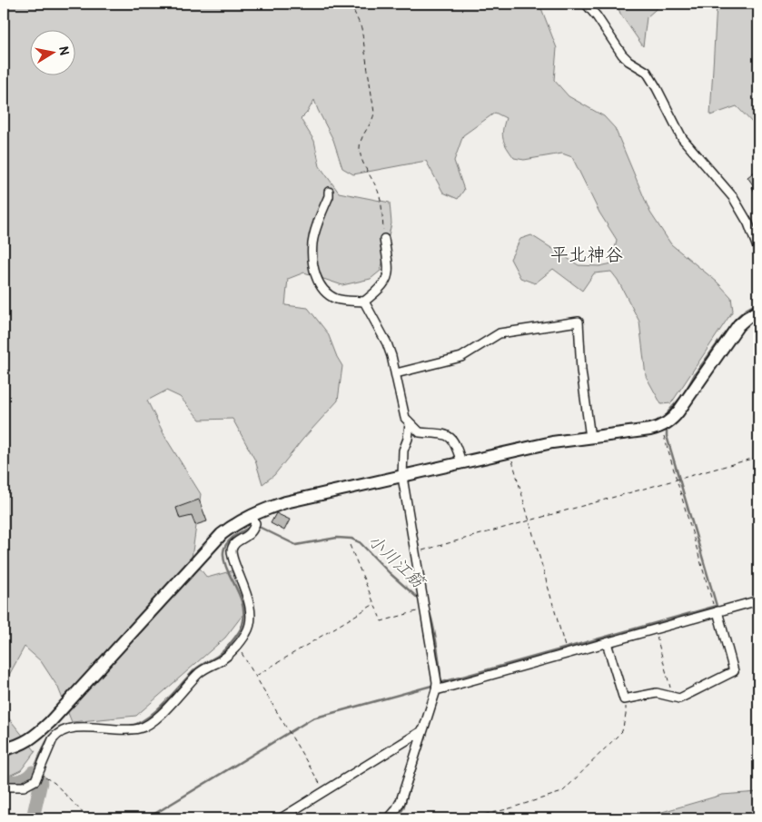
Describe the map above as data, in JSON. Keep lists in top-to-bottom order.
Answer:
{
  "districts": ["平北神谷"],
  "water": ["小川江筋"],
  "north": "right"
}
